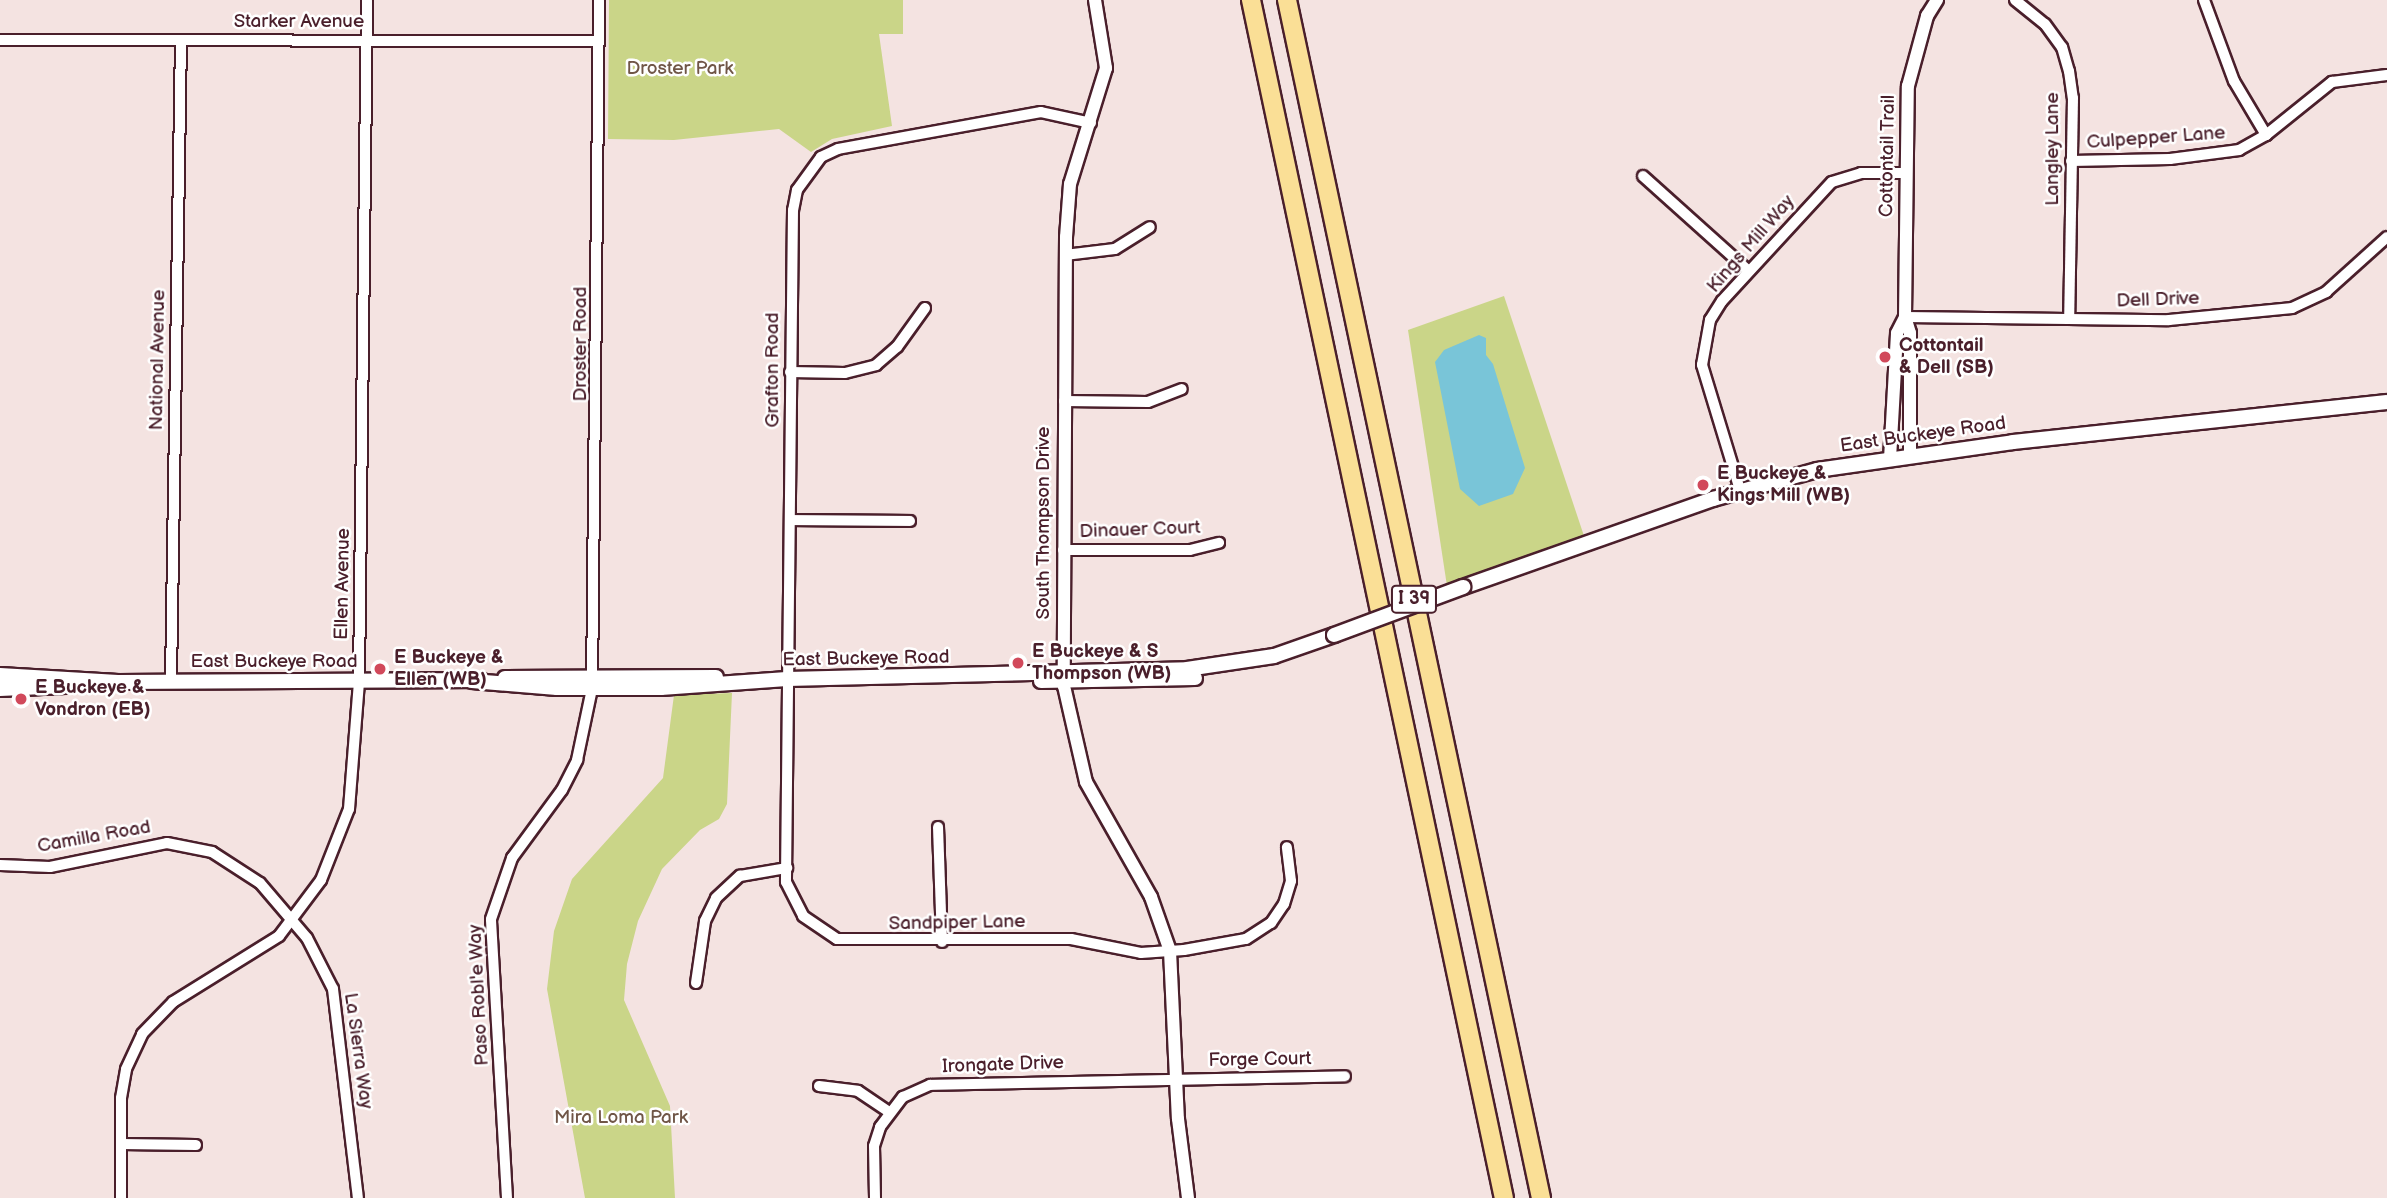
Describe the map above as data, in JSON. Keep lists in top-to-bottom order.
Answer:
{
  "streets": {
    "highway": ["I 39"],
    "main road": ["East Buckeye Road"],
    "street": [
      "Starker Avenue",
      "Culpepper Lane",
      "Langley Lane",
      "Cottontail Trail",
      "Kings Mill Way",
      "Dell Drive",
      "Droster Road",
      "National Avenue",
      "Grafton Road",
      "South Thompson Drive",
      "Dinauer Court",
      "Ellen Avenue",
      "Camilla Road",
      "Sandpiper Lane",
      "Paso Robl'e Way",
      "La Sierra Way",
      "Forge Court",
      "Irongate Drive"
    ]
  },
  "crossings": [
    ["Starker Avenue", "Droster Road"],
    ["Starker Avenue", "National Avenue"],
    ["Starker Avenue", "Ellen Avenue"],
    ["Culpepper Lane", "Langley Lane"],
    ["Langley Lane", "Dell Drive"],
    ["Cottontail Trail", "Kings Mill Way"],
    ["Cottontail Trail", "Dell Drive"],
    ["Cottontail Trail", "East Buckeye Road"],
    ["Kings Mill Way", "East Buckeye Road"],
    ["Droster Road", "East Buckeye Road"],
    ["Droster Road", "Paso Robl'e Way"],
    ["National Avenue", "East Buckeye Road"],
    ["Grafton Road", "East Buckeye Road"],
    ["Grafton Road", "South Thompson Drive"],
    ["Grafton Road", "Sandpiper Lane"],
    ["East Buckeye Road", "South Thompson Drive"],
    ["East Buckeye Road", "Ellen Avenue"],
    ["East Buckeye Road", "Paso Robl'e Way"],
    ["South Thompson Drive", "Dinauer Court"],
    ["South Thompson Drive", "Sandpiper Lane"],
    ["South Thompson Drive", "Forge Court"],
    ["South Thompson Drive", "Irongate Drive"],
    ["Ellen Avenue", "Camilla Road"],
    ["Ellen Avenue", "La Sierra Way"],
    ["Camilla Road", "La Sierra Way"],
    ["Forge Court", "Irongate Drive"]
  ],
  "parks": ["Droster Park", "Mira Loma Park"],
  "places": [
    "Cottontail & Dell (SB)",
    "E Buckeye & Kings Mill (WB)",
    "E Buckeye & S Thompson (WB)",
    "E Buckeye & Ellen (WB)",
    "E Buckeye & Vondron (EB)"
  ]
}
